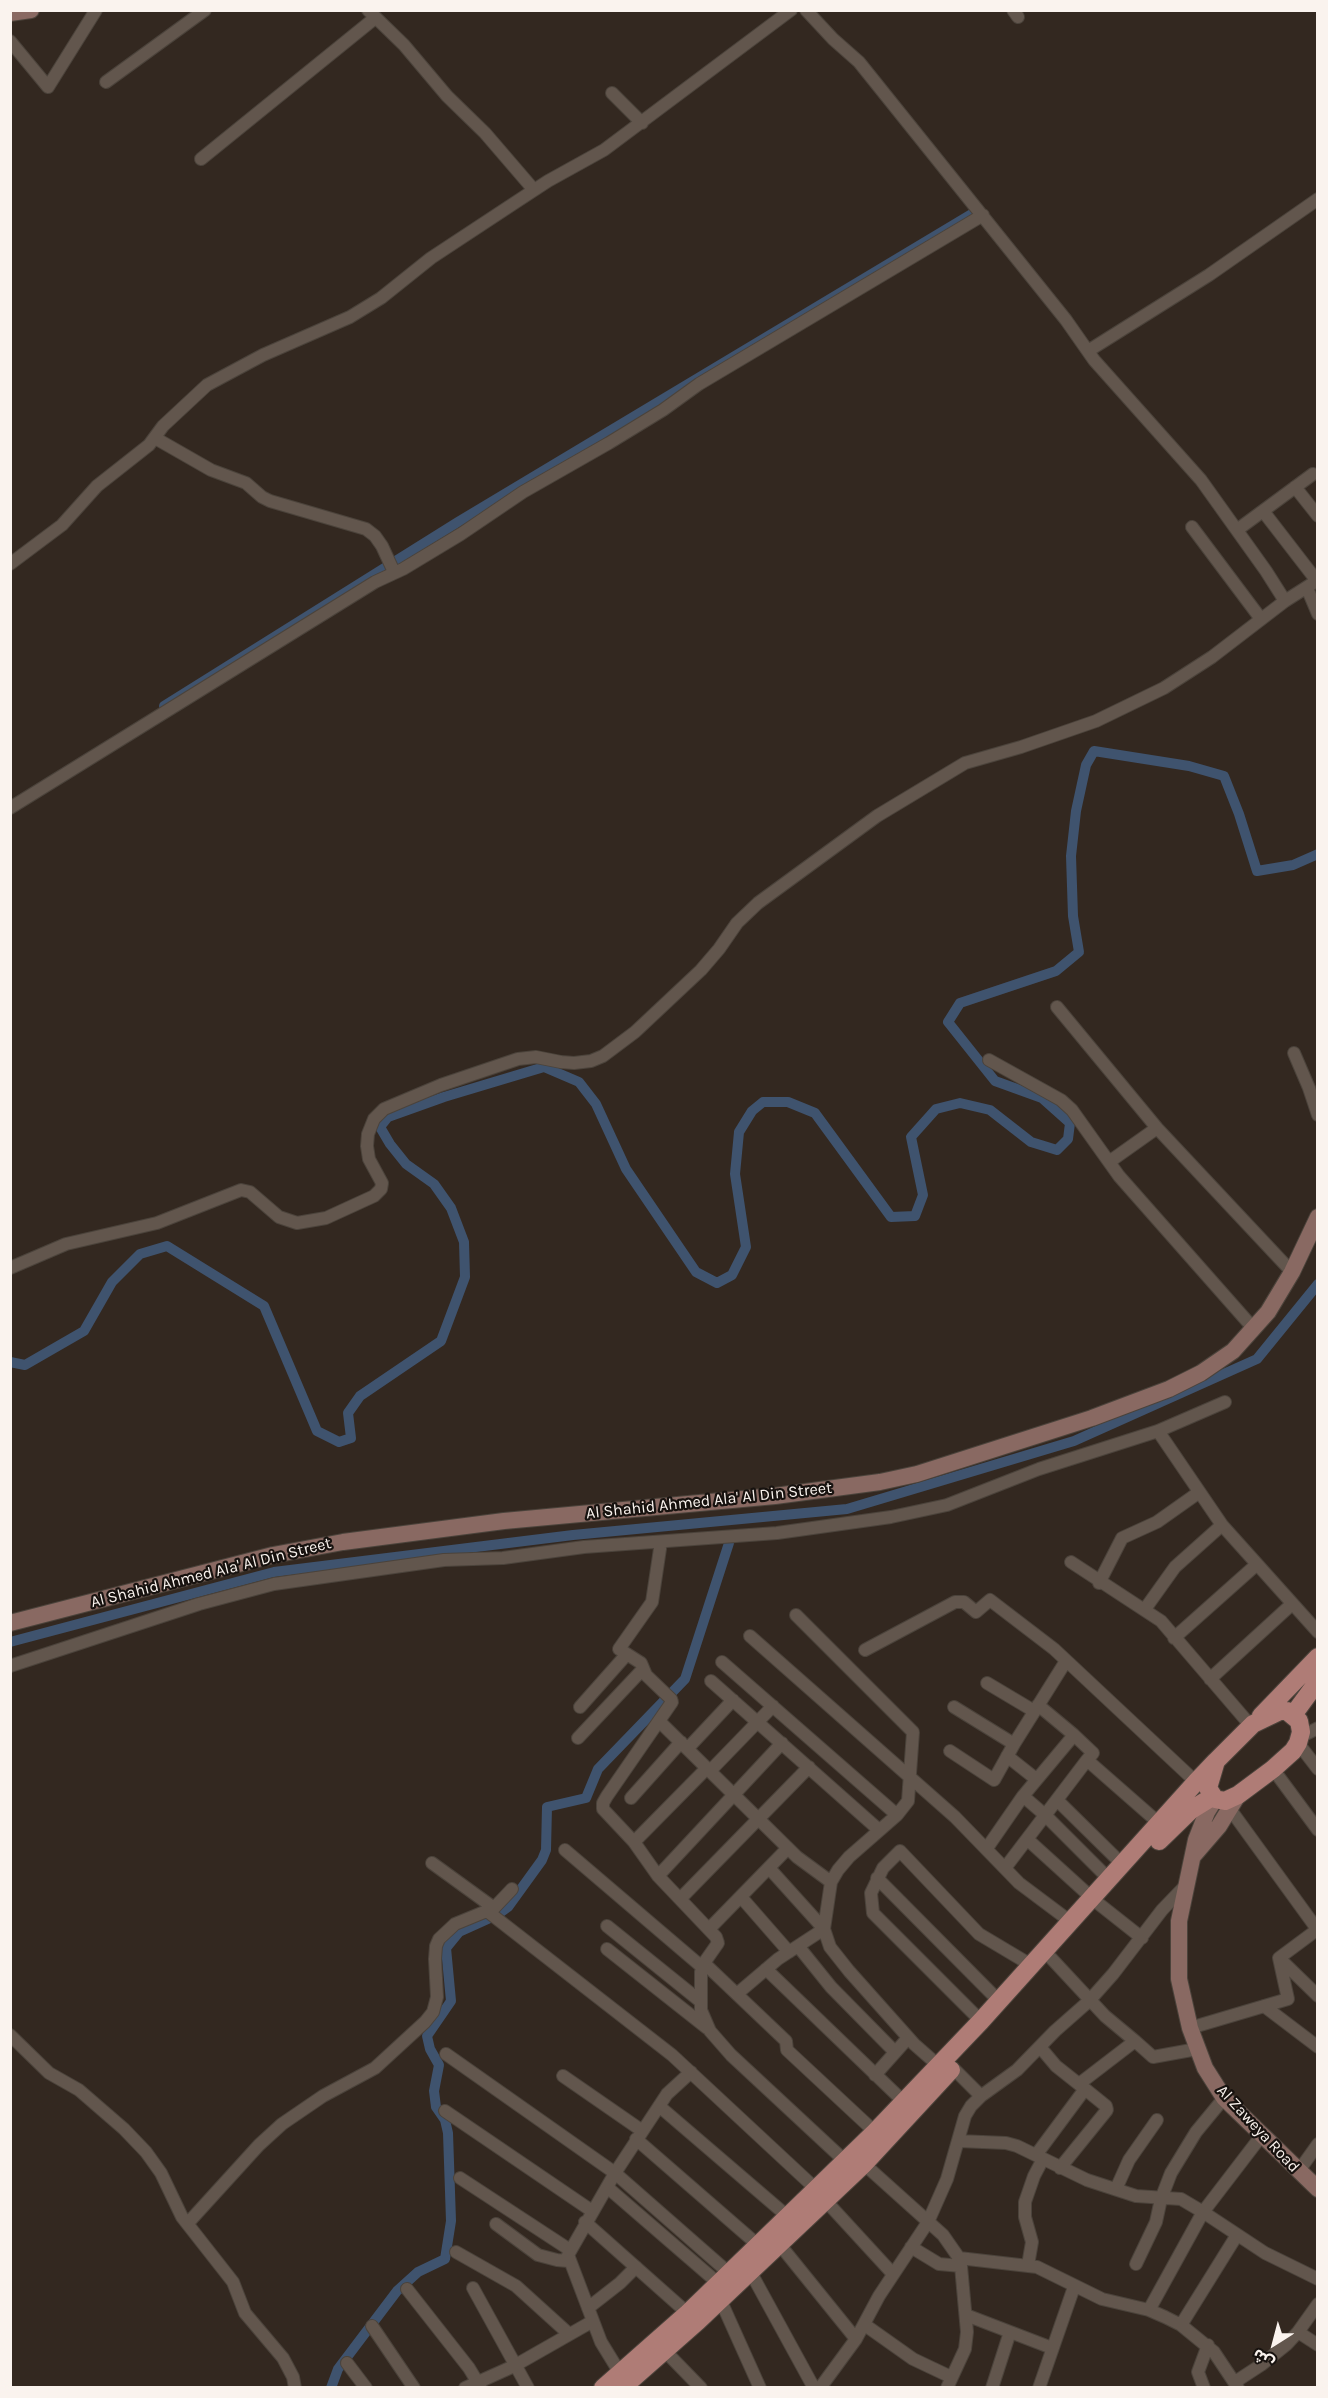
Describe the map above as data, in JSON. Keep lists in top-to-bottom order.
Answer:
{
  "streets": {
    "main road": ["Al Shahid Ahmed Ala' Al Din Street", "Al Zaweya Road"]
  },
  "north": "bottom left"
}
